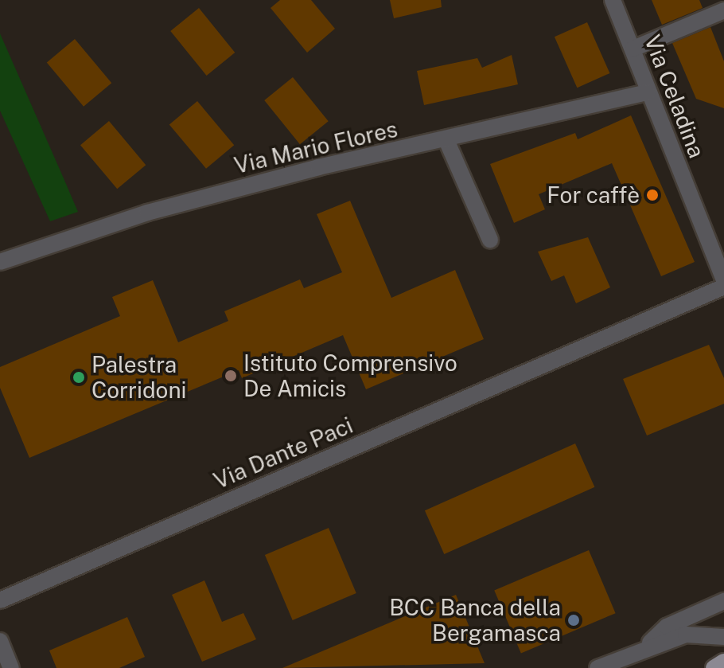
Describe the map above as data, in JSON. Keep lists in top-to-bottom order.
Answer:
{
  "streets": {
    "street": ["Via Celadina", "Via Mario Flores", "Via Dante Paci"]
  },
  "crossings": [
    ["Via Celadina", "Via Mario Flores"]
  ],
  "places": [
    "For caffè",
    "Istituto Comprensivo De Amicis",
    "Palestra Corridoni",
    "BCC Banca della Bergamasca"
  ]
}
